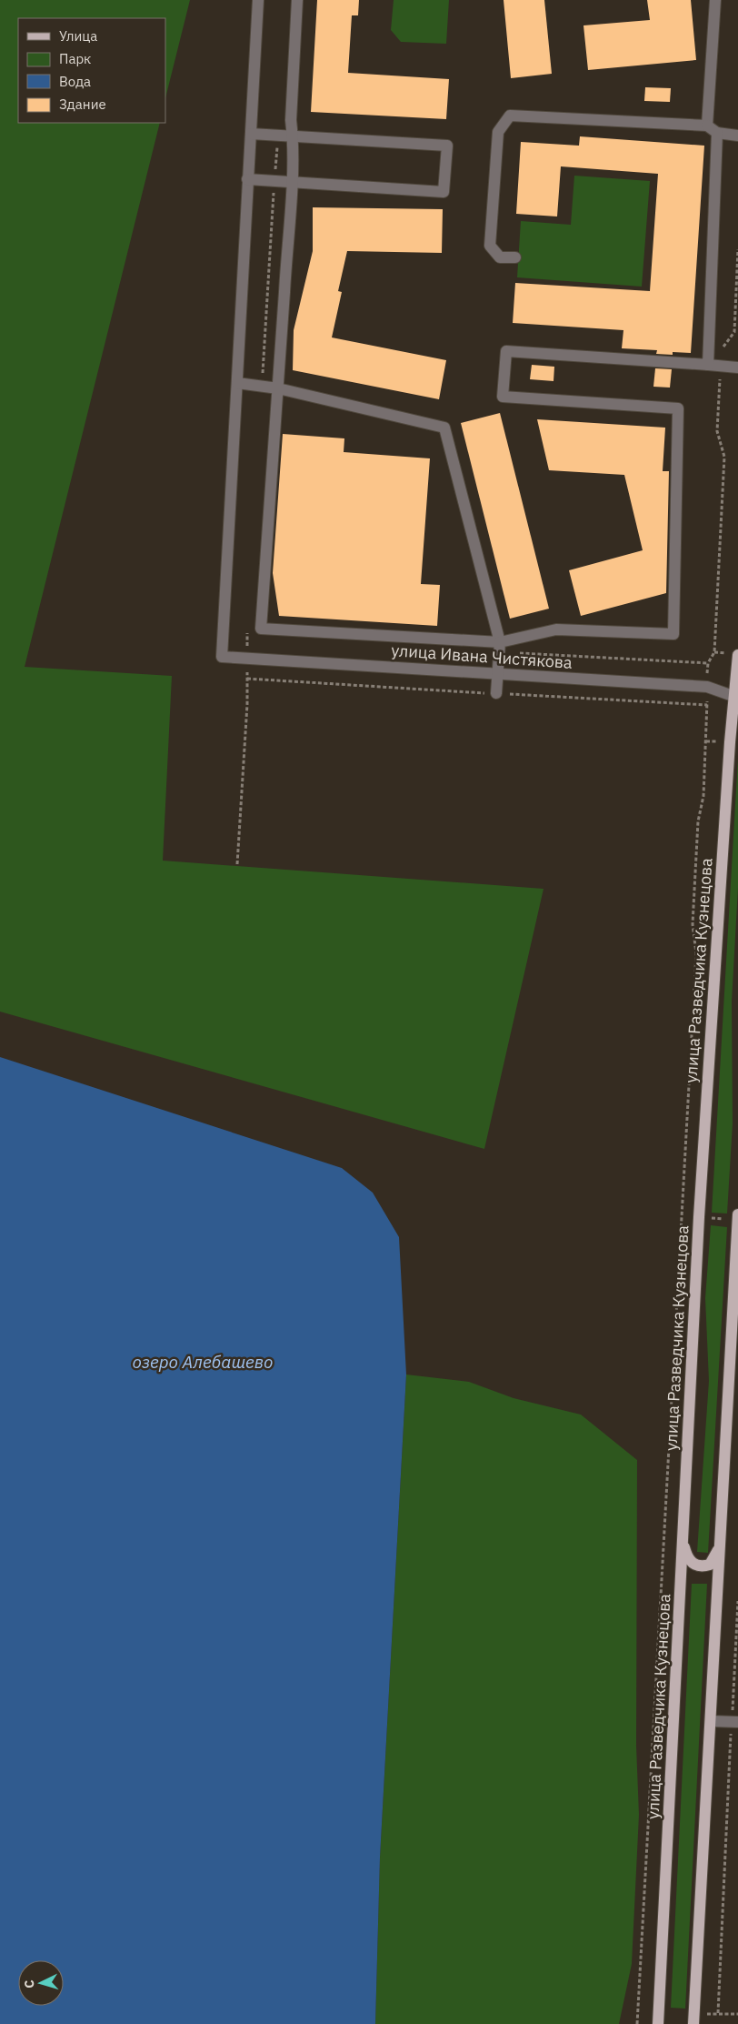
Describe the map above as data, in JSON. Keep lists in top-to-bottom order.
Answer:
{
  "streets": {
    "main road": ["улица Разведчика Кузнецова"],
    "street": ["улица Ивана Чистякова"]
  },
  "crossings": [
    ["улица Ивана Чистякова", "улица Разведчика Кузнецова"]
  ],
  "water": ["озеро Алебашево"],
  "legend": [
    "Улица",
    "Парк",
    "Вода",
    "Здание"
  ],
  "north": "left"
}
